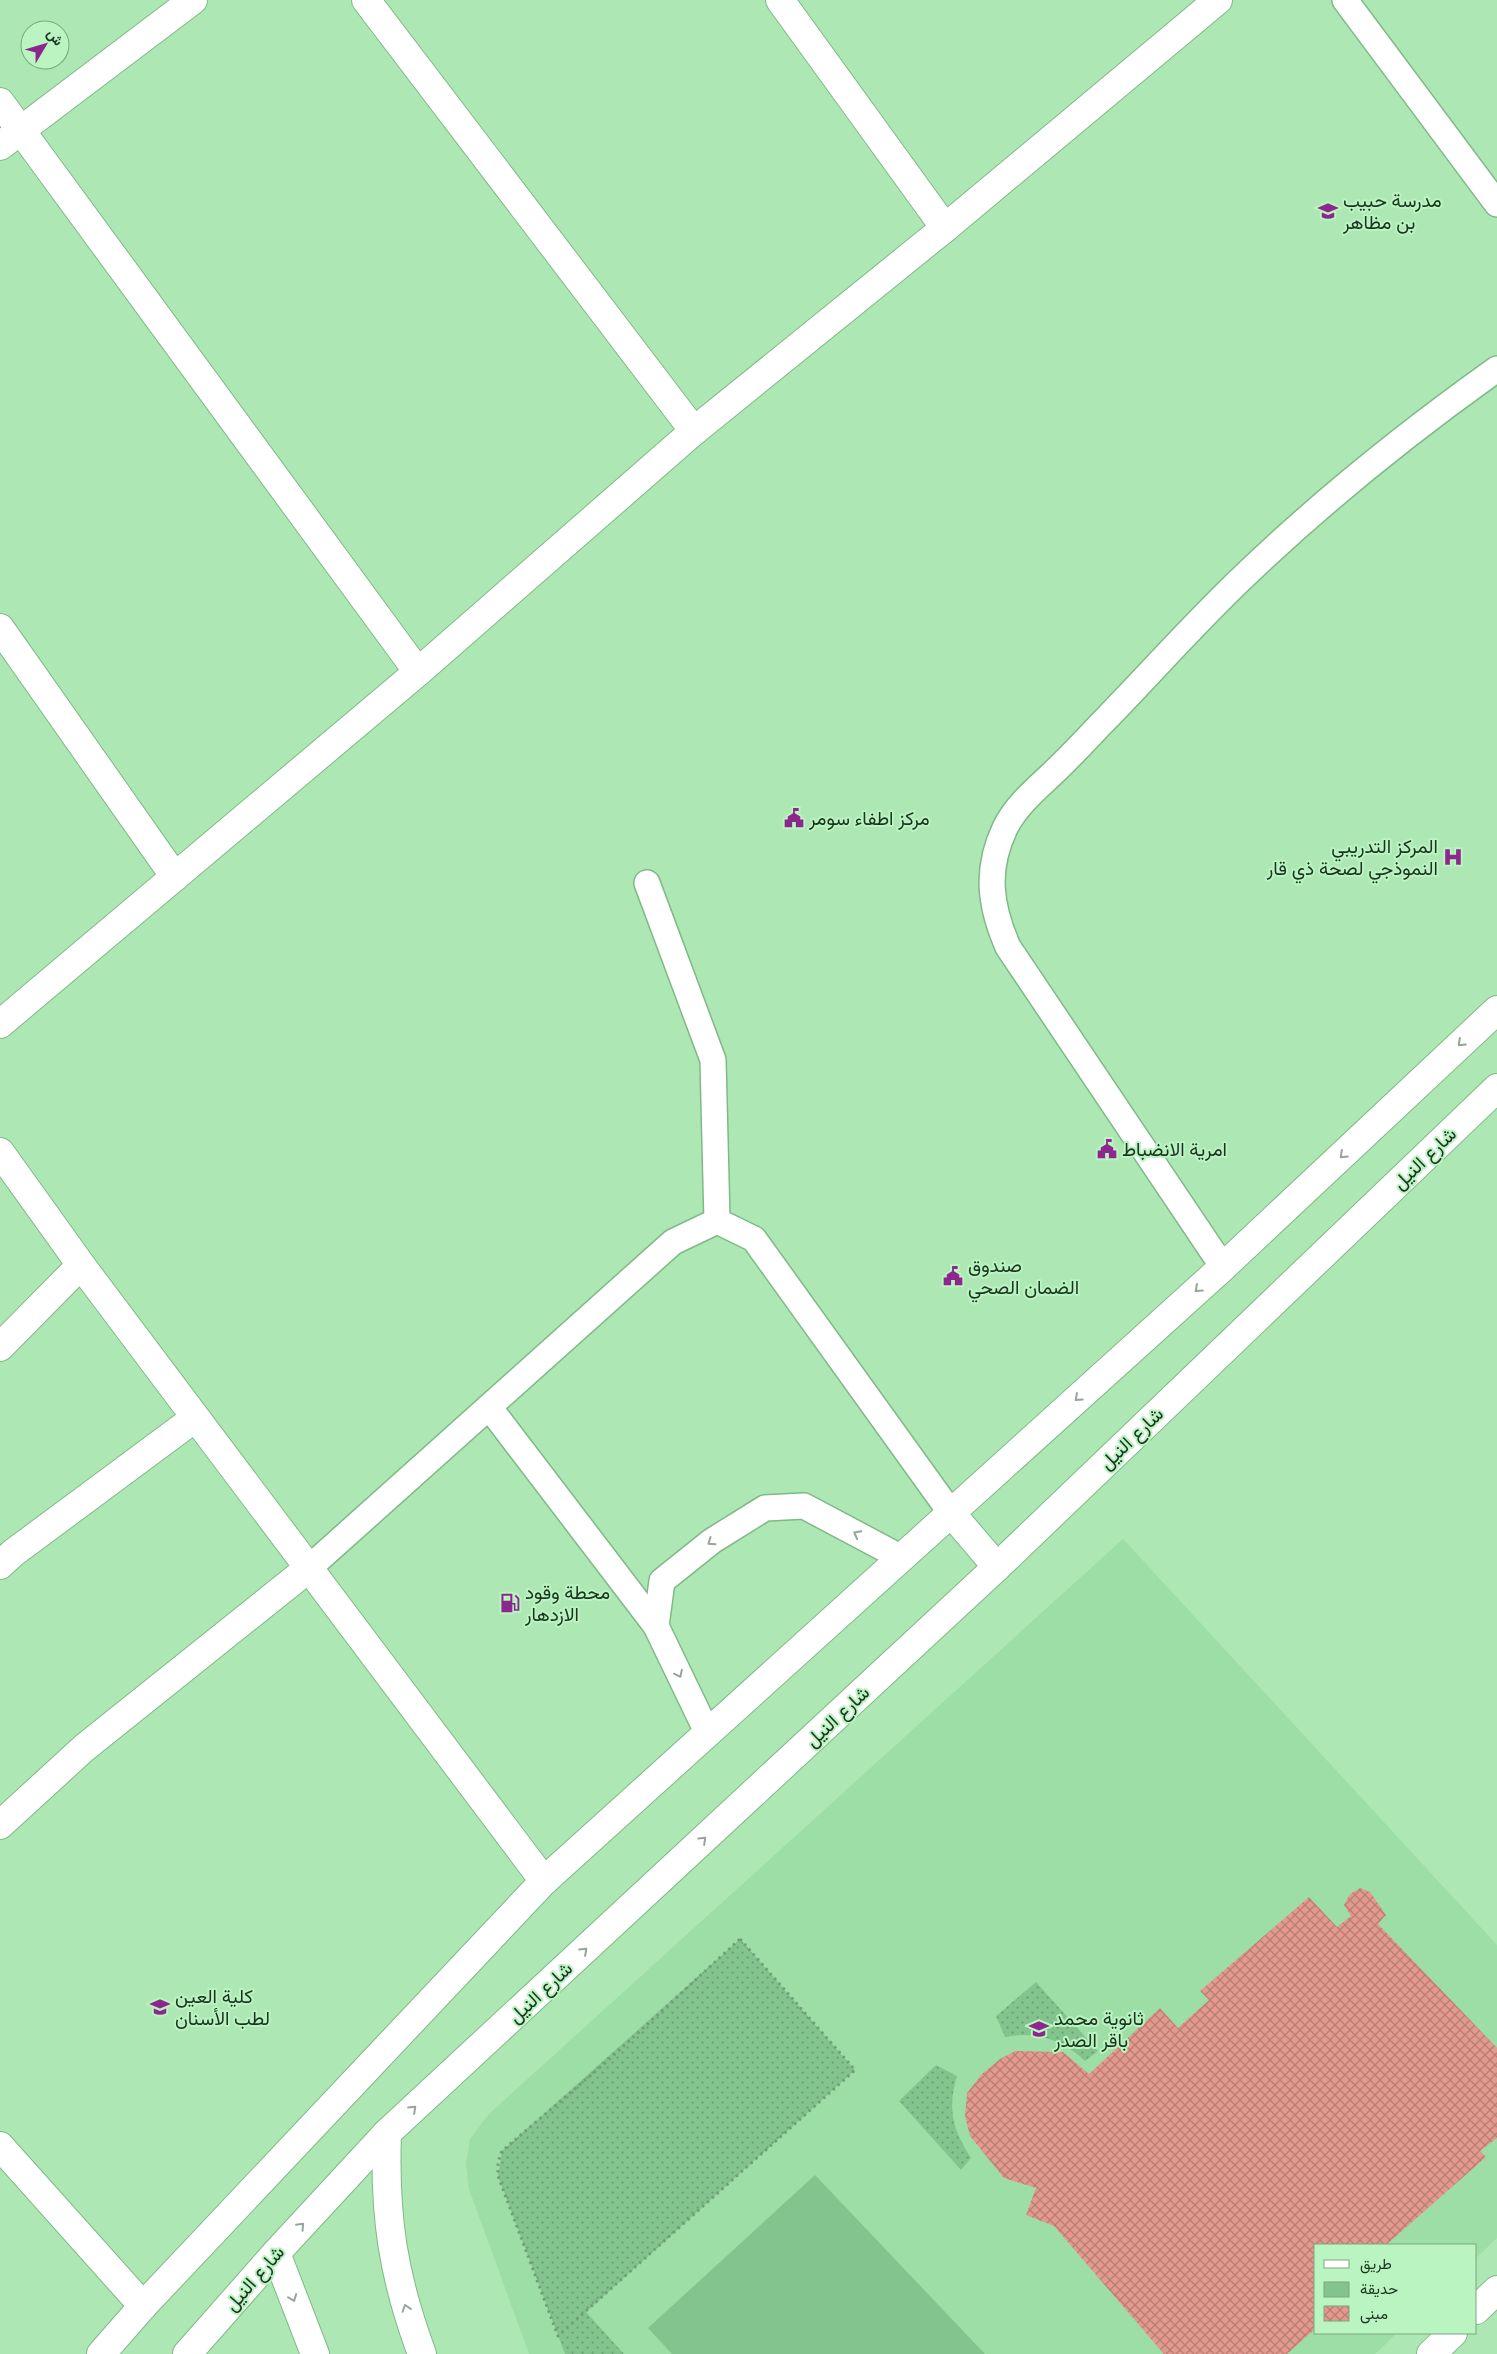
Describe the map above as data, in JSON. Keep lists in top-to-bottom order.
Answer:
{
  "streets": {
    "street": ["شارع النيل"]
  },
  "places": {
    "school or university": ["مدرسة حبيب بن مظاهر", "كلية العين لطب الأسنان", "ثانوية محمد باقر الصدر"],
    "public building": ["مركز اطفاء سومر", "امرية الانضباط", "صندوق الضمان الصحي"],
    "hospital": ["المركز التدريبي النموذجي لصحة ذي قار"],
    "fuel station": ["محطة وقود الازدهار"]
  },
  "legend": ["طريق", "حديقة", "مبنى"],
  "north": "top right"
}
